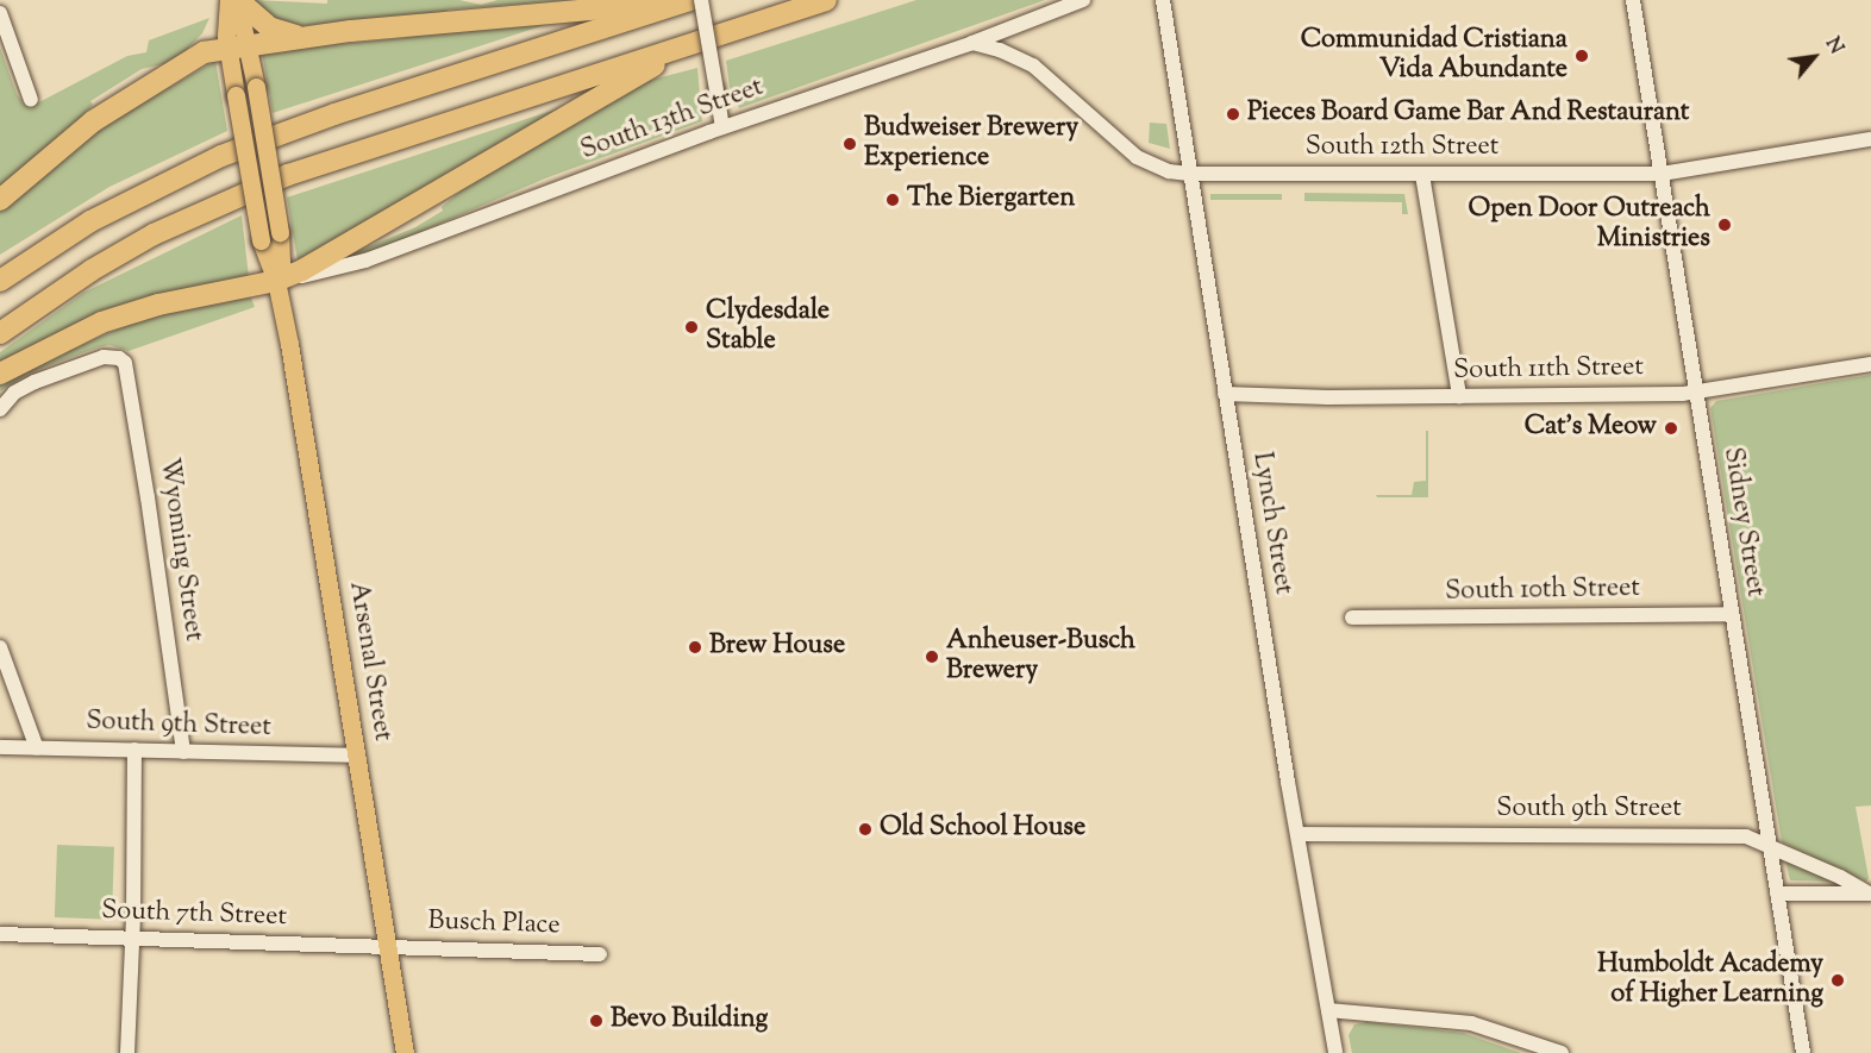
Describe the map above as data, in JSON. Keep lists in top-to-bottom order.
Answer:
{
  "streets": {
    "main road": ["Arsenal Street"],
    "street": [
      "South 13th Street",
      "South 12th Street",
      "South 11th Street",
      "Sidney Street",
      "Lynch Street",
      "Wyoming Street",
      "South 10th Street",
      "South 9th Street",
      "South 7th Street",
      "Busch Place"
    ]
  },
  "crossings": [
    ["South 13th Street", "South 12th Street"],
    ["South 13th Street", "Arsenal Street"],
    ["South 12th Street", "Sidney Street"],
    ["South 12th Street", "Lynch Street"],
    ["South 11th Street", "Sidney Street"],
    ["South 11th Street", "Lynch Street"],
    ["Sidney Street", "South 10th Street"],
    ["Sidney Street", "South 9th Street"],
    ["Lynch Street", "South 9th Street"],
    ["Wyoming Street", "South 9th Street"],
    ["Arsenal Street", "South 9th Street"],
    ["Arsenal Street", "South 7th Street"],
    ["Arsenal Street", "Busch Place"],
    ["South 7th Street", "Busch Place"]
  ],
  "places": [
    "Communidad Cristiana Vida Abundante",
    "Pieces Board Game Bar And Restaurant",
    "Budweiser Brewery Experience",
    "The Biergarten",
    "Open Door Outreach Ministries",
    "Clydesdale Stable",
    "Cat's Meow",
    "Brew House",
    "Anheuser-Busch Brewery",
    "Old School House",
    "Humboldt Academy of Higher Learning",
    "Bevo Building"
  ],
  "north": "top right"
}
